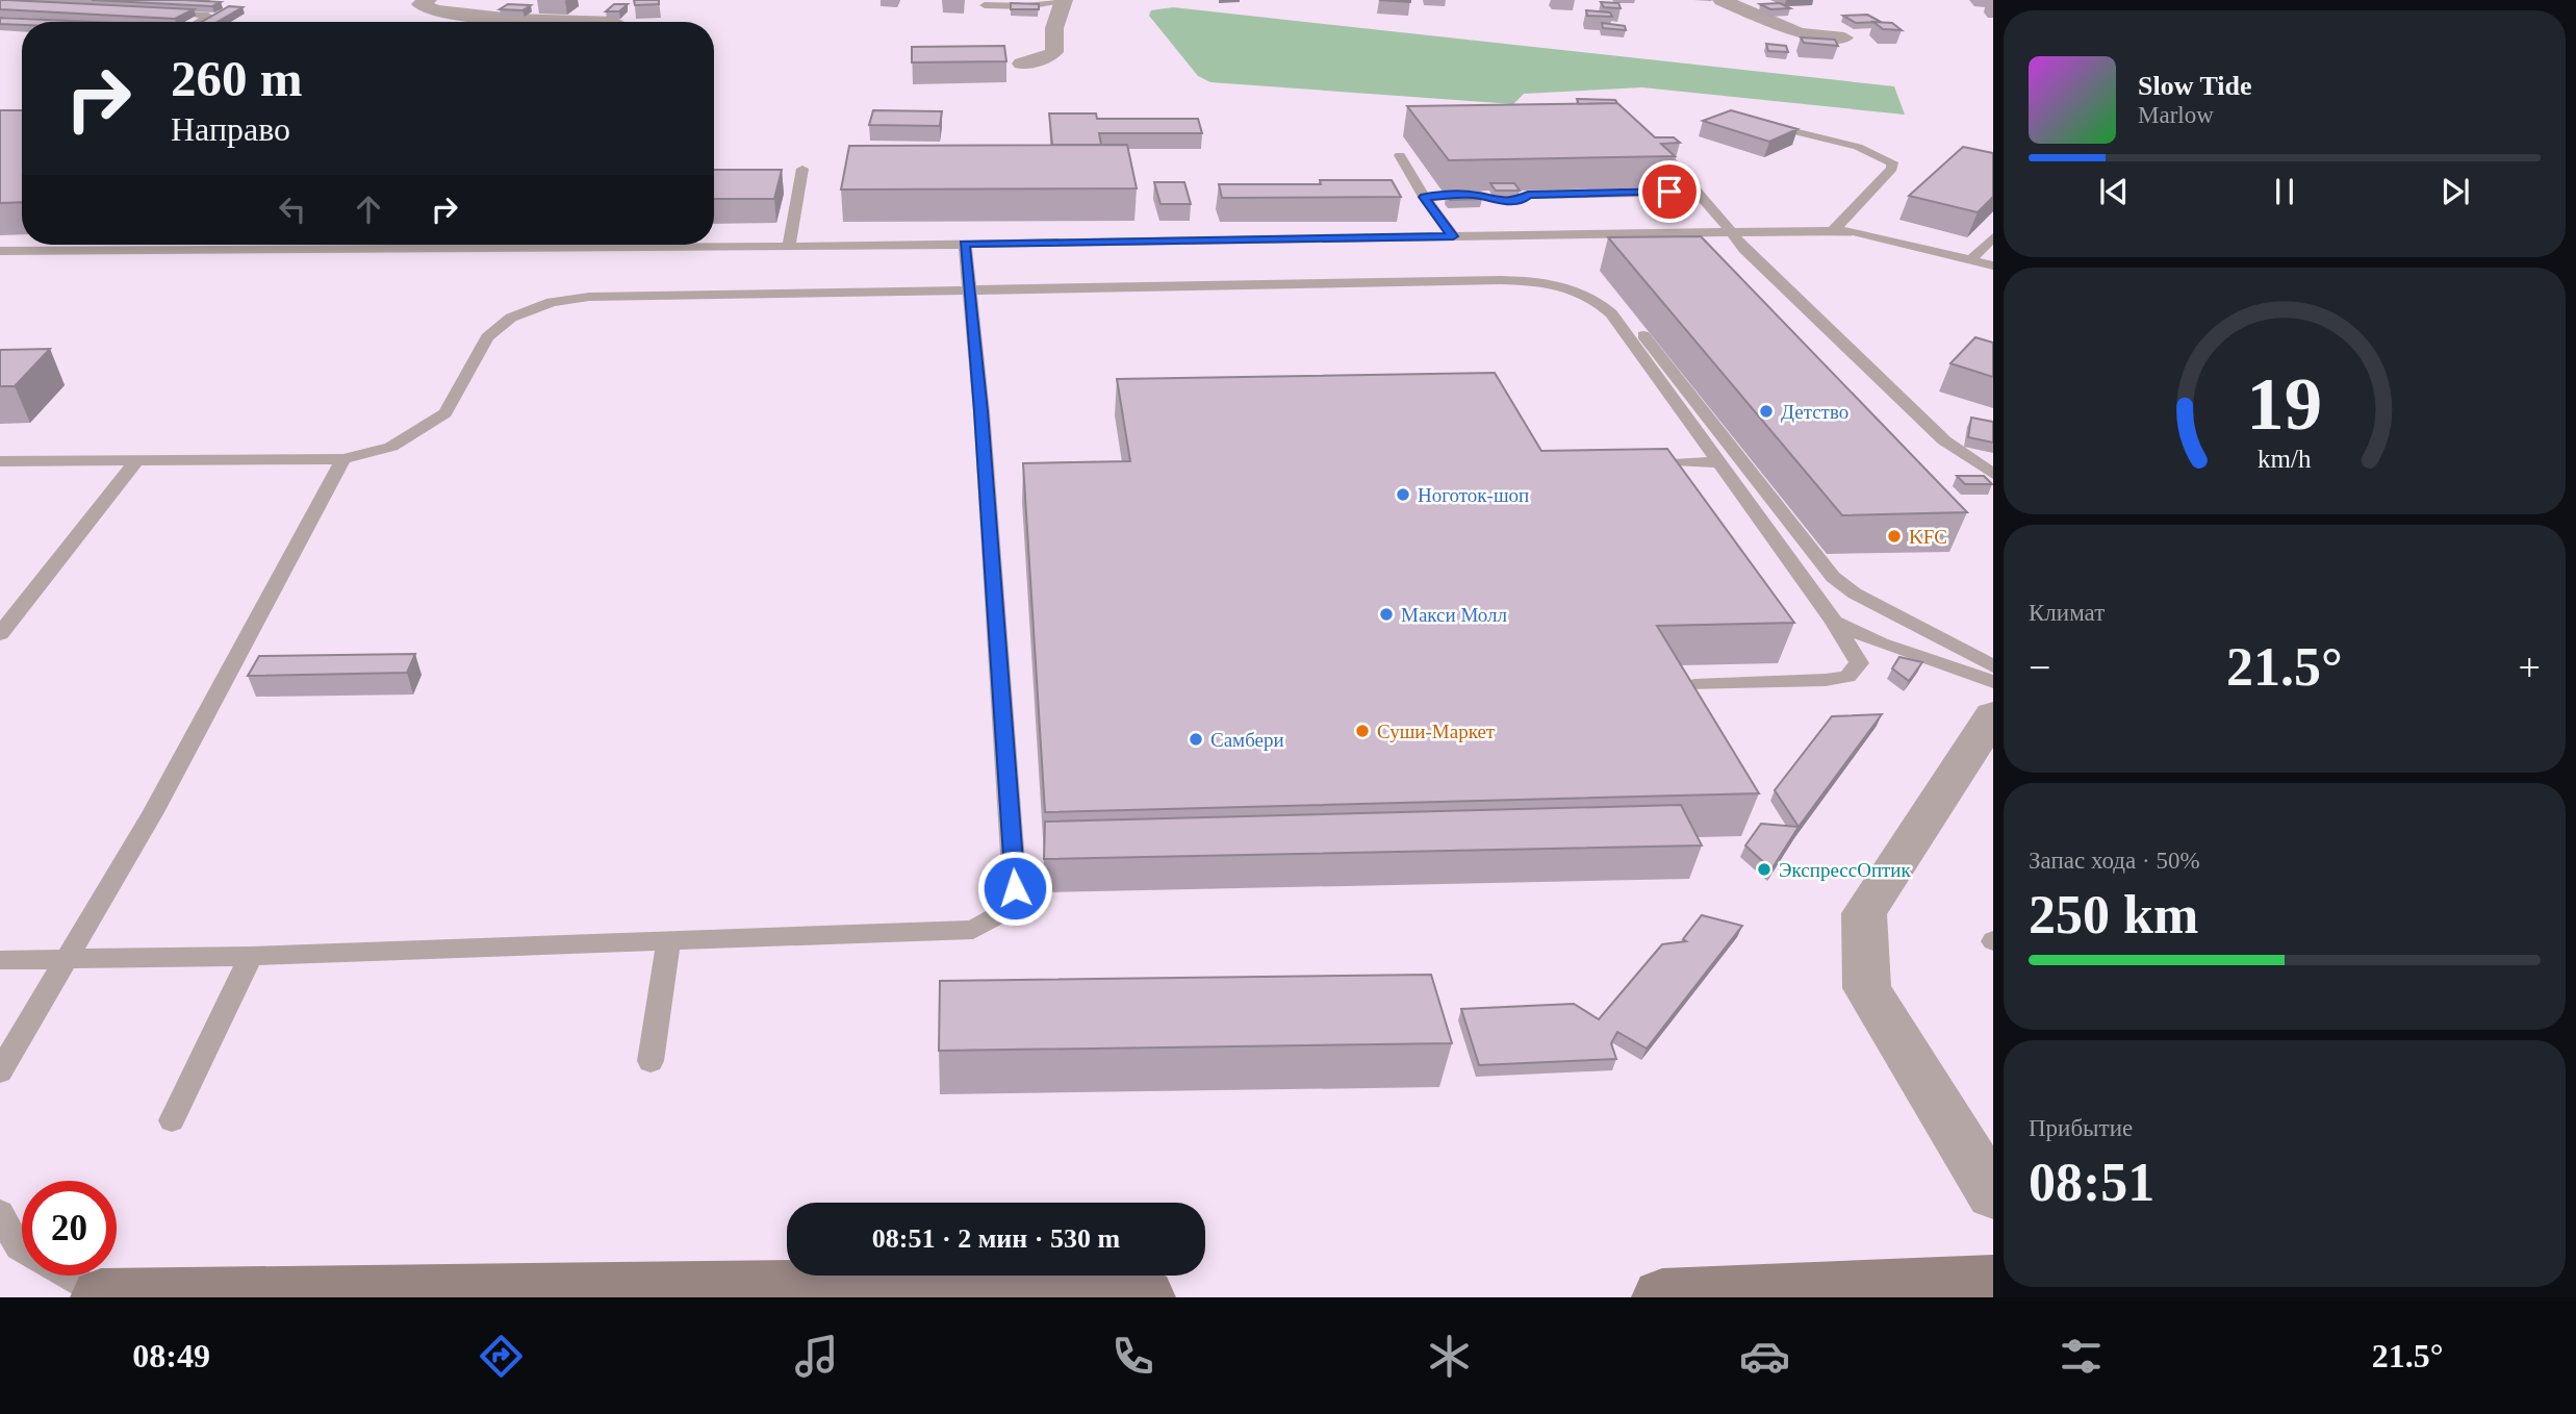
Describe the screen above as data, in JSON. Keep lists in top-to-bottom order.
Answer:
{
  "places": [
    "Детство",
    "Ноготок-шоп",
    "KFC",
    "Макси Молл",
    "Суши-Маркет",
    "Самбери",
    "ЭкспрессОптик"
  ],
  "page": {
    "turn": ["260 m", "Направо"],
    "song": ["Slow Tide", "Marlow"],
    "tile": [
      "Климат",
      ["Запас хода · 50%", "250 km"],
      ["Прибытие", "08:51"]
    ],
    "heat": ["−", "21.5°", "+"],
    "limit": "20",
    "trip": "08:51 · 2 мин · 530 m",
    "tabs": ["08:49", "21.5°"],
    "gauge": ["19", "km/h"]
  }
}
